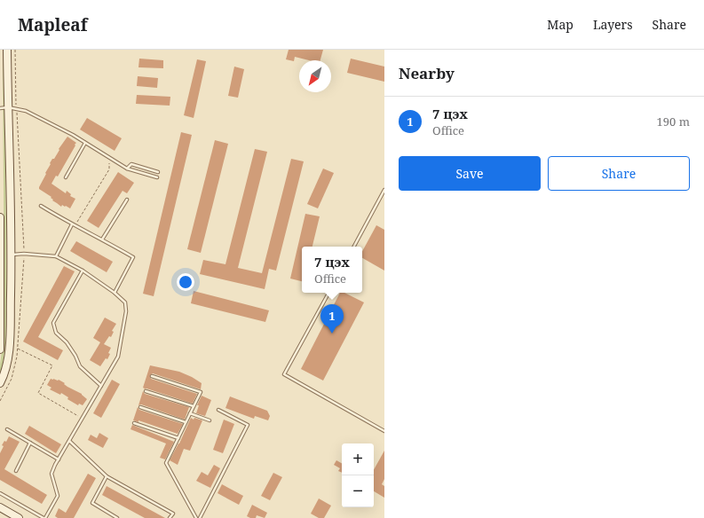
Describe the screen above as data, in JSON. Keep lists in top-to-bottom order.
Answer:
{
  "north": "bottom left",
  "page": {
    "header": "Mapleaf",
    "nav": ["Map", "Layers", "Share"],
    "heading": "Nearby",
    "list": [
      {
        "mark": "1",
        "name": "7 цэх",
        "note": "Office",
        "value": "190 m"
      }
    ],
    "buttons": ["Save", "Share"],
    "popup": ["7 цэх", "Office"],
    "pins": "1",
    "map_buttons": ["+", "−"]
  }
}
